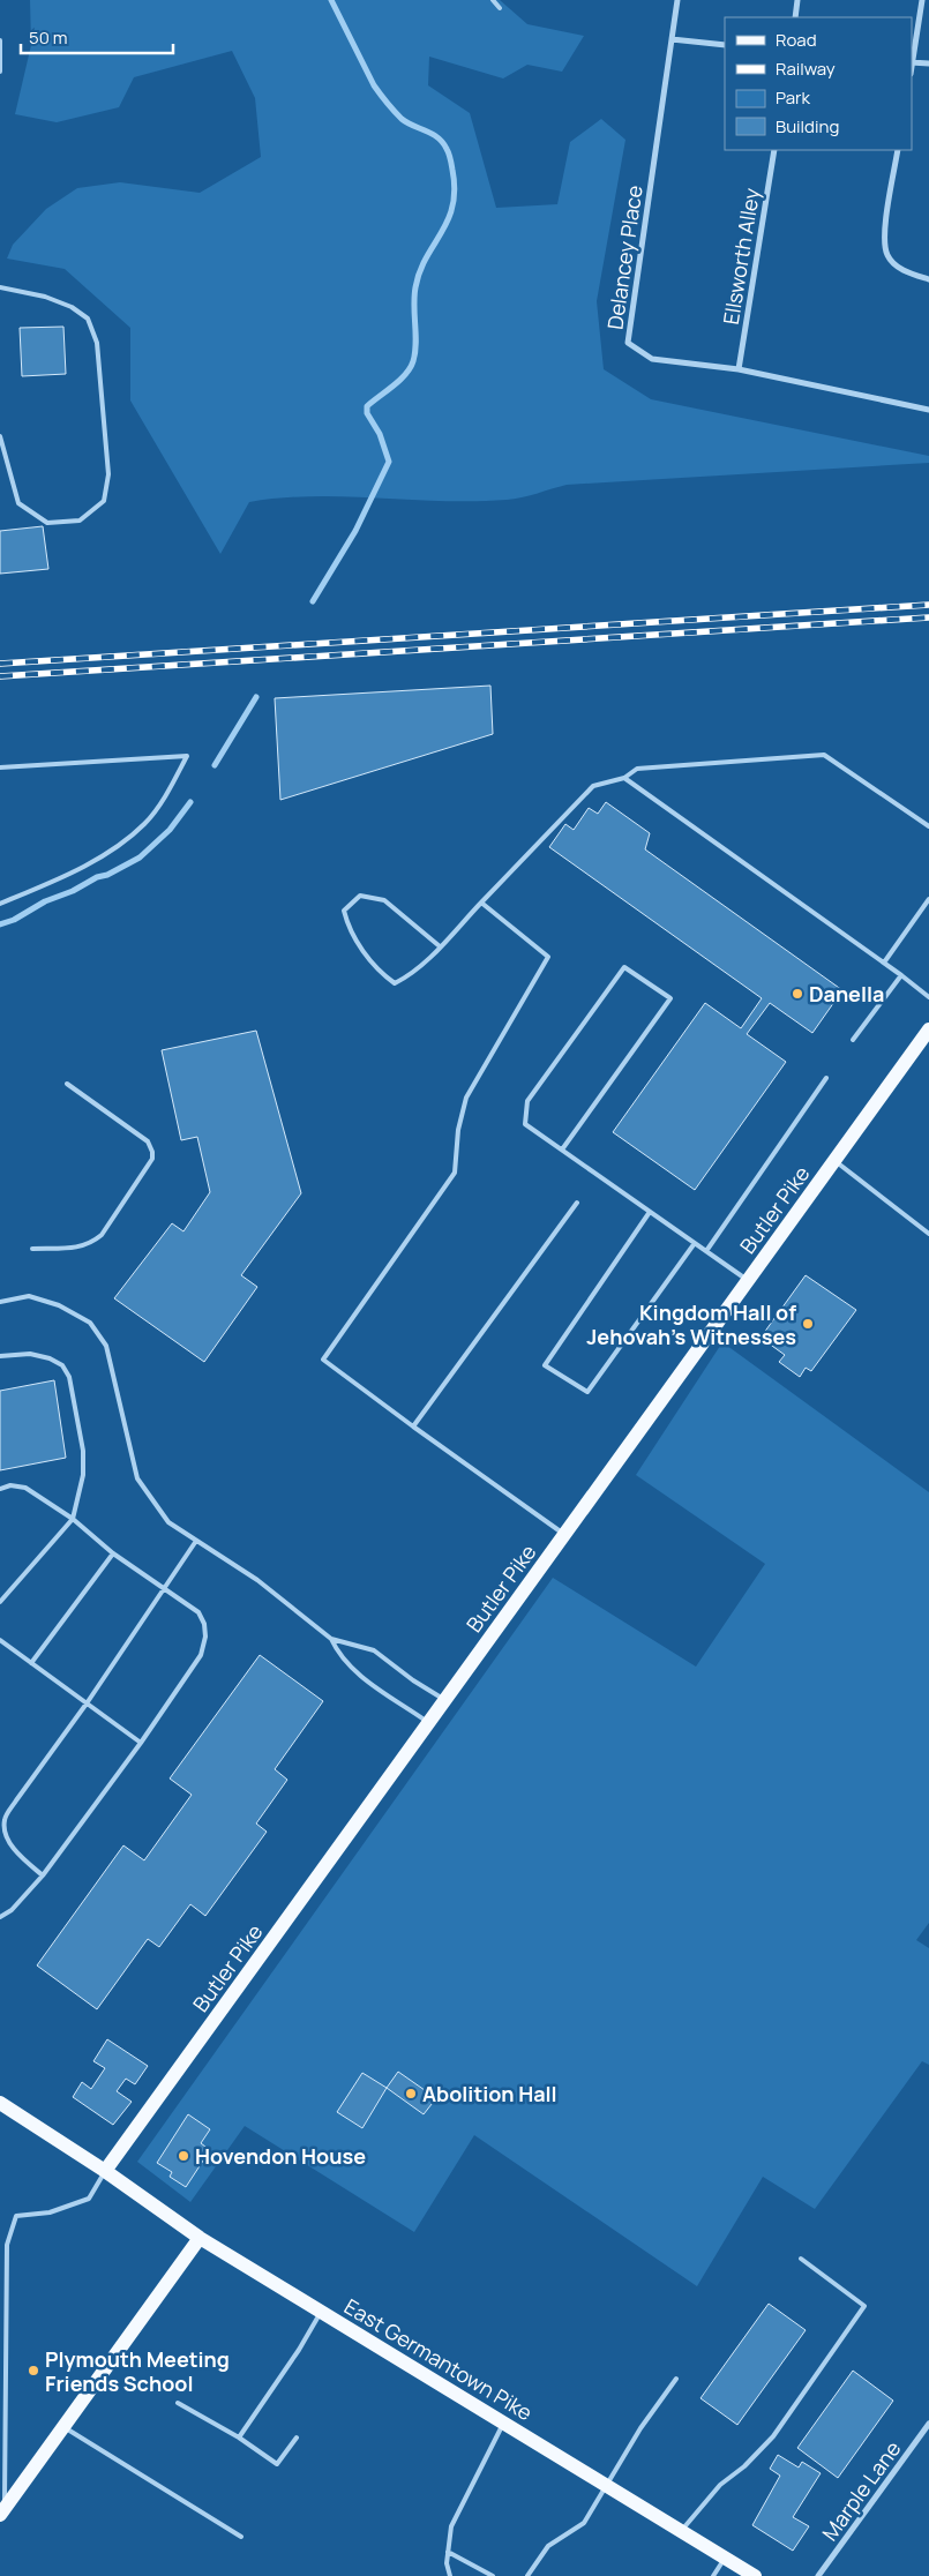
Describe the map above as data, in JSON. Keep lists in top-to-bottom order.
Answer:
{
  "streets": {
    "main road": ["Butler Pike", "East Germantown Pike"],
    "street": ["Ellsworth Alley", "Delancey Place", "Marple Lane"]
  },
  "crossings": [
    ["Ellsworth Alley", "Delancey Place"],
    ["Butler Pike", "East Germantown Pike"]
  ],
  "places": [
    "Danella",
    "Kingdom Hall of Jehovah's Witnesses",
    "Abolition Hall",
    "Hovendon House",
    "Plymouth Meeting Friends School"
  ],
  "legend": [
    "Road",
    "Railway",
    "Park",
    "Building"
  ],
  "scale_bar": "50 m"
}
